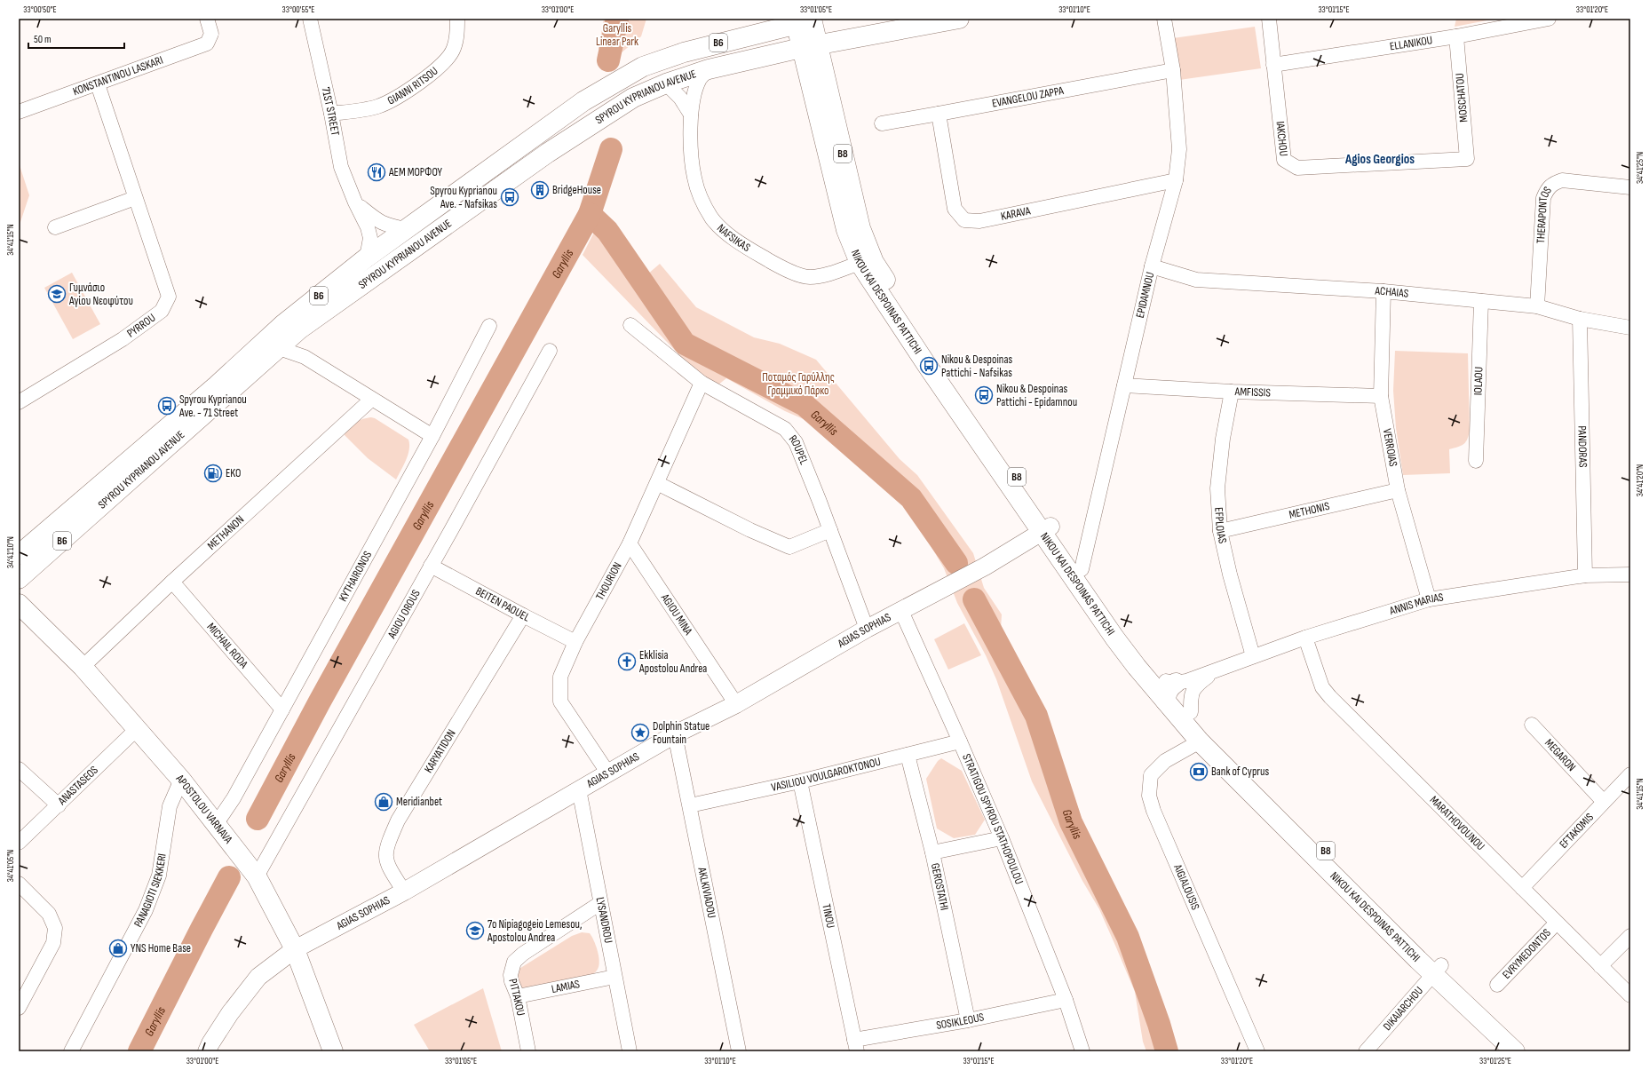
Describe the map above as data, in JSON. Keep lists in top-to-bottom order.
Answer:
{
  "streets": {
    "main road": [
      "B6",
      "SPYROU KYPRIANOU AVENUE",
      "B8",
      "NIKOU KAI DESPOINAS PATTICHI",
      "APOSTOLOU VARNAVA"
    ],
    "street": [
      "ELLANIKOU",
      "KONSTANTINOU LASKARI",
      "GIANNI RITSOU",
      "EVANGELOU ZAPPA",
      "MOSCHATOU",
      "71ST STREET",
      "IAKCHOU",
      "KARAVA",
      "THERAPONTOS",
      "NAFSIKAS",
      "ACHAIAS",
      "EPIDAMNOU",
      "PYRROU",
      "IOLAOU",
      "AMFISSIS",
      "PANDORAS",
      "VERROIAS",
      "ROUPEL",
      "METHONIS",
      "EFPLOIAS",
      "METHANON",
      "KYTHAIRONOS",
      "THOURION",
      "BEITEN PAOUEL",
      "ANNIS MARIAS",
      "AGIOU OROUS",
      "AGIOU MINA",
      "AGIAS SOPHIAS",
      "MICHAIL RODA",
      "KARYATIDON",
      "MEGARON",
      "VASILIOU VOULGAROKTONOU",
      "ANASTASEOS",
      "STRATIGOU SPYROU STATHOPOULOU",
      "MARATHOVOUNOU",
      "EFTAKOMIS",
      "GEROSTATHI",
      "AIGIALOUSIS",
      "PANAGIOTI SIEKKERI",
      "AKLKIVIADOU",
      "TINOU",
      "LYSANDROU",
      "EVRYMEDONTOS",
      "LAMIAS",
      "PITTAKOU",
      "DIKAIARCHOU",
      "SOSIKLEOUS"
    ]
  },
  "crossings": [
    ["ELLANIKOU", "MOSCHATOU"],
    ["ELLANIKOU", "IAKCHOU"],
    ["KONSTANTINOU LASKARI", "PYRROU"],
    ["GIANNI RITSOU", "71ST STREET"],
    ["EVANGELOU ZAPPA", "KARAVA"],
    ["EVANGELOU ZAPPA", "EPIDAMNOU"],
    ["MOSCHATOU", "IAKCHOU"],
    ["SPYROU KYPRIANOU AVENUE", "71ST STREET"],
    ["SPYROU KYPRIANOU AVENUE", "NAFSIKAS"],
    ["SPYROU KYPRIANOU AVENUE", "NIKOU KAI DESPOINAS PATTICHI"],
    ["KARAVA", "EPIDAMNOU"],
    ["THERAPONTOS", "ACHAIAS"],
    ["NAFSIKAS", "NIKOU KAI DESPOINAS PATTICHI"],
    ["ACHAIAS", "EPIDAMNOU"],
    ["ACHAIAS", "IOLAOU"],
    ["ACHAIAS", "PANDORAS"],
    ["ACHAIAS", "VERROIAS"],
    ["EPIDAMNOU", "NIKOU KAI DESPOINAS PATTICHI"],
    ["EPIDAMNOU", "AMFISSIS"],
    ["NIKOU KAI DESPOINAS PATTICHI", "ANNIS MARIAS"],
    ["NIKOU KAI DESPOINAS PATTICHI", "AGIAS SOPHIAS"],
    ["NIKOU KAI DESPOINAS PATTICHI", "AIGIALOUSIS"],
    ["NIKOU KAI DESPOINAS PATTICHI", "DIKAIARCHOU"],
    ["AMFISSIS", "VERROIAS"],
    ["AMFISSIS", "EFPLOIAS"],
    ["PANDORAS", "ANNIS MARIAS"],
    ["VERROIAS", "METHONIS"],
    ["VERROIAS", "ANNIS MARIAS"],
    ["ROUPEL", "THOURION"],
    ["ROUPEL", "AGIAS SOPHIAS"],
    ["METHONIS", "EFPLOIAS"],
    ["EFPLOIAS", "ANNIS MARIAS"],
    ["METHANON", "MICHAIL RODA"],
    ["METHANON", "APOSTOLOU VARNAVA"],
    ["KYTHAIRONOS", "MICHAIL RODA"],
    ["KYTHAIRONOS", "APOSTOLOU VARNAVA"],
    ["THOURION", "BEITEN PAOUEL"],
    ["THOURION", "AGIOU MINA"],
    ["THOURION", "AGIAS SOPHIAS"],
    ["BEITEN PAOUEL", "AGIOU OROUS"],
    ["BEITEN PAOUEL", "KARYATIDON"],
    ["ANNIS MARIAS", "MARATHOVOUNOU"],
    ["AGIOU OROUS", "APOSTOLOU VARNAVA"],
    ["AGIOU MINA", "AGIAS SOPHIAS"],
    ["AGIAS SOPHIAS", "KARYATIDON"],
    ["AGIAS SOPHIAS", "APOSTOLOU VARNAVA"],
    ["AGIAS SOPHIAS", "STRATIGOU SPYROU STATHOPOULOU"],
    ["AGIAS SOPHIAS", "AKLKIVIADOU"],
    ["AGIAS SOPHIAS", "LYSANDROU"],
    ["MEGARON", "EFTAKOMIS"],
    ["VASILIOU VOULGAROKTONOU", "STRATIGOU SPYROU STATHOPOULOU"],
    ["VASILIOU VOULGAROKTONOU", "GEROSTATHI"],
    ["VASILIOU VOULGAROKTONOU", "AKLKIVIADOU"],
    ["VASILIOU VOULGAROKTONOU", "TINOU"],
    ["ANASTASEOS", "APOSTOLOU VARNAVA"],
    ["APOSTOLOU VARNAVA", "PANAGIOTI SIEKKERI"],
    ["STRATIGOU SPYROU STATHOPOULOU", "SOSIKLEOUS"],
    ["MARATHOVOUNOU", "EFTAKOMIS"],
    ["MARATHOVOUNOU", "EVRYMEDONTOS"],
    ["GEROSTATHI", "SOSIKLEOUS"],
    ["TINOU", "SOSIKLEOUS"],
    ["LYSANDROU", "LAMIAS"],
    ["LYSANDROU", "PITTAKOU"],
    ["LAMIAS", "PITTAKOU"]
  ],
  "districts": ["Agios Georgios"],
  "water": ["Garyllis"],
  "parks": ["Garyllis Linear Park", "Ποταμός Γαρύλλης Γραμμικό Πάρκο"],
  "places": {
    "restaurant": ["ΑΕΜ ΜΟΡΦΟΥ"],
    "building": ["BridgeHouse"],
    "bus stop": [
      "Spyrou Kyprianou Ave. - Nafsikas",
      "Nikou & Despoinas Pattichi - Nafsikas",
      "Nikou & Despoinas Pattichi - Epidamnou",
      "Spyrou Kyprianou Ave. - 71 Street"
    ],
    "school or university": ["Γυμνάσιο Αγίου Νεοφύτου", "7o Nipiagogeio Lemesou, Apostolou Andrea"],
    "fuel station": ["EKO"],
    "church": ["Ekklisia Apostolou Andrea"],
    "place": ["Dolphin Statue Fountain"],
    "bank": ["Bank of Cyprus"],
    "shop": ["Meridianbet", "YNS Home Base"]
  },
  "scale_bar": "50 m",
  "coordinates": [
    "33°00'50\"E",
    "33°00'55\"E",
    "33°01'00\"E",
    "33°01'05\"E",
    "33°01'10\"E",
    "33°01'15\"E",
    "33°01'20\"E",
    "34°41'25\"N",
    "34°41'15\"N",
    "34°41'20\"N",
    "34°41'10\"N",
    "34°41'05\"N",
    "33°01'25\"E"
  ]
}
